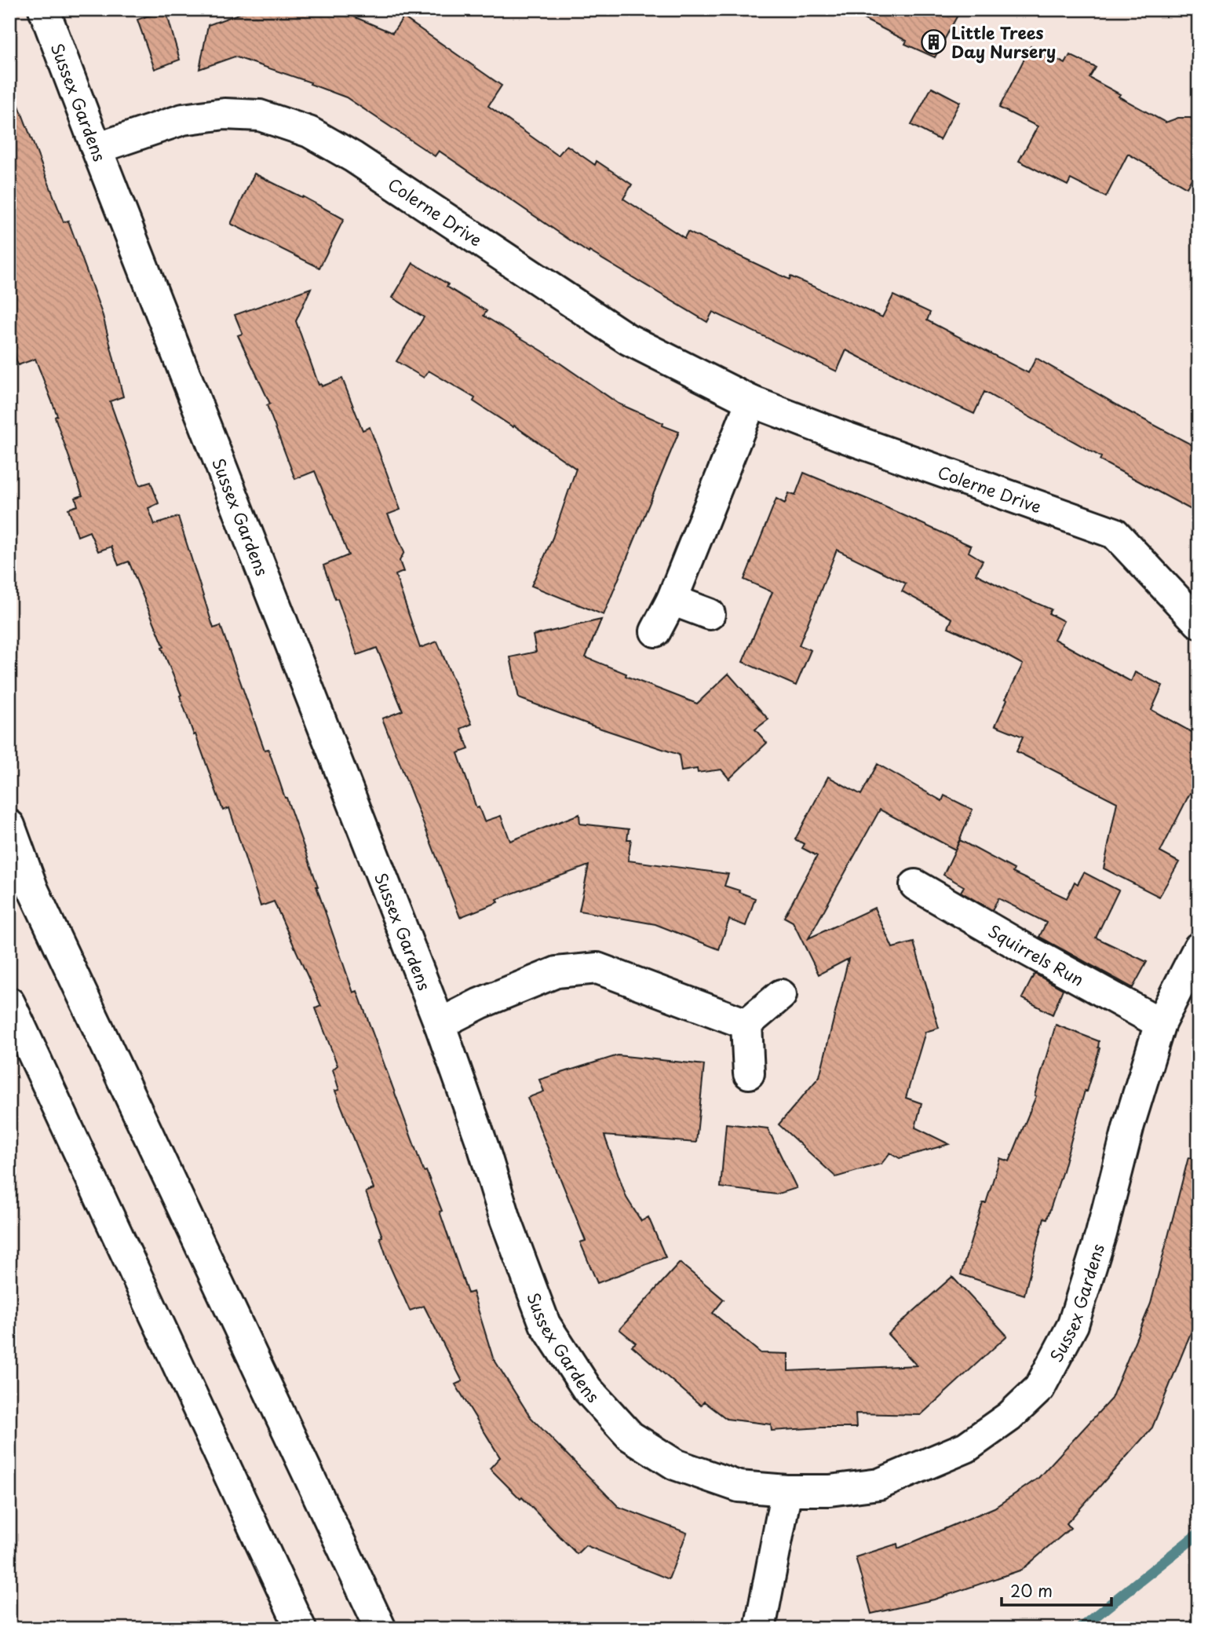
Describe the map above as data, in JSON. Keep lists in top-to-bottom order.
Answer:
{
  "streets": {
    "street": ["Sussex Gardens", "Colerne Drive", "Squirrels Run"]
  },
  "crossings": [
    ["Sussex Gardens", "Colerne Drive"],
    ["Sussex Gardens", "Squirrels Run"]
  ],
  "places": {
    "building": ["Little Trees Day Nursery"]
  },
  "scale_bar": "20 m"
}
